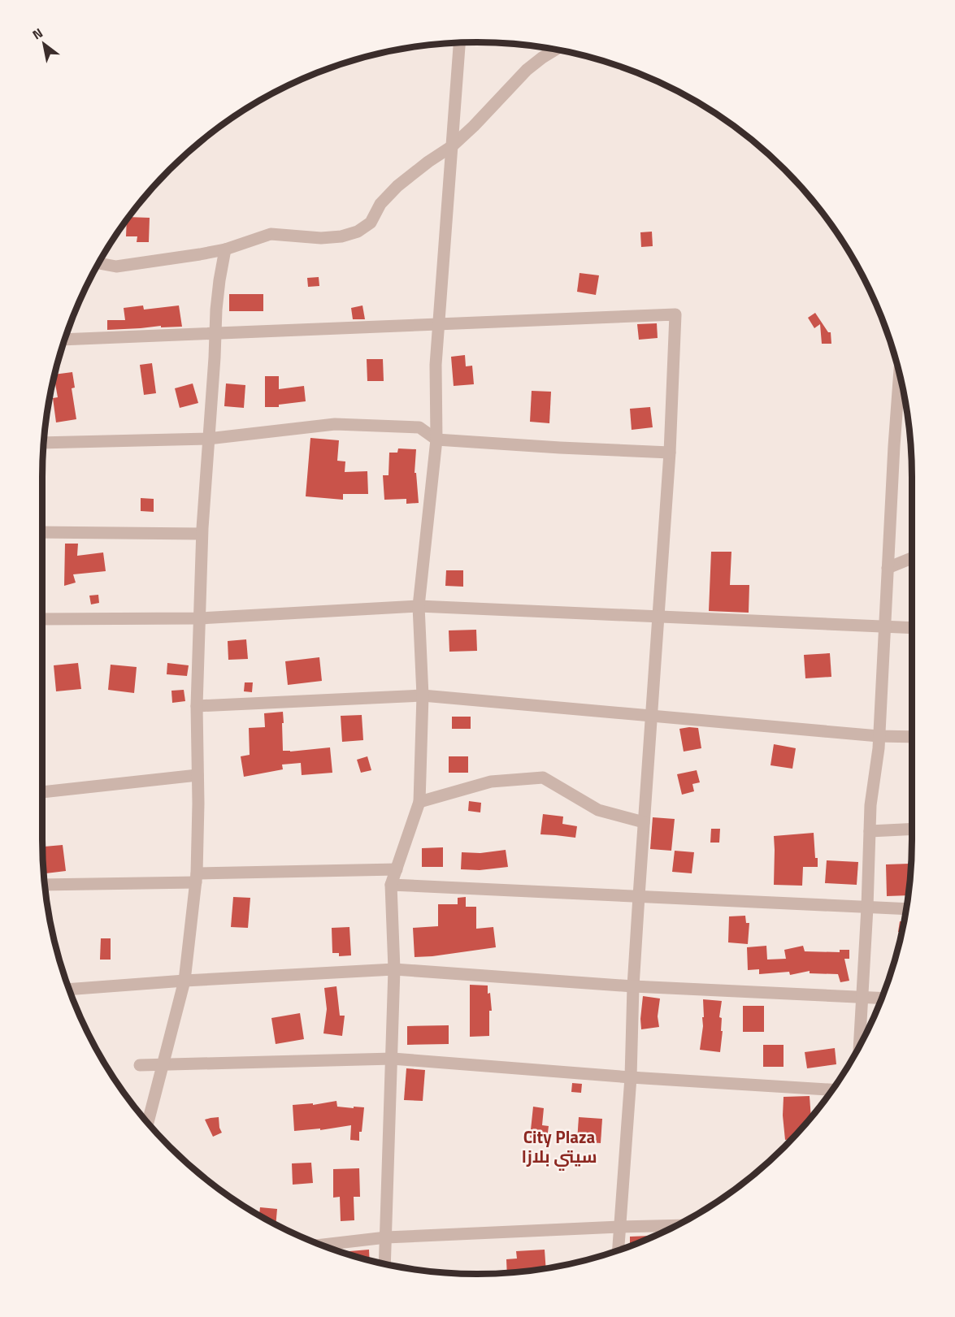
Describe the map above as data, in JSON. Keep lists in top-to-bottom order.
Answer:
{
  "districts": ["City Plaza سيتي بلازا"],
  "north": "top left"
}
